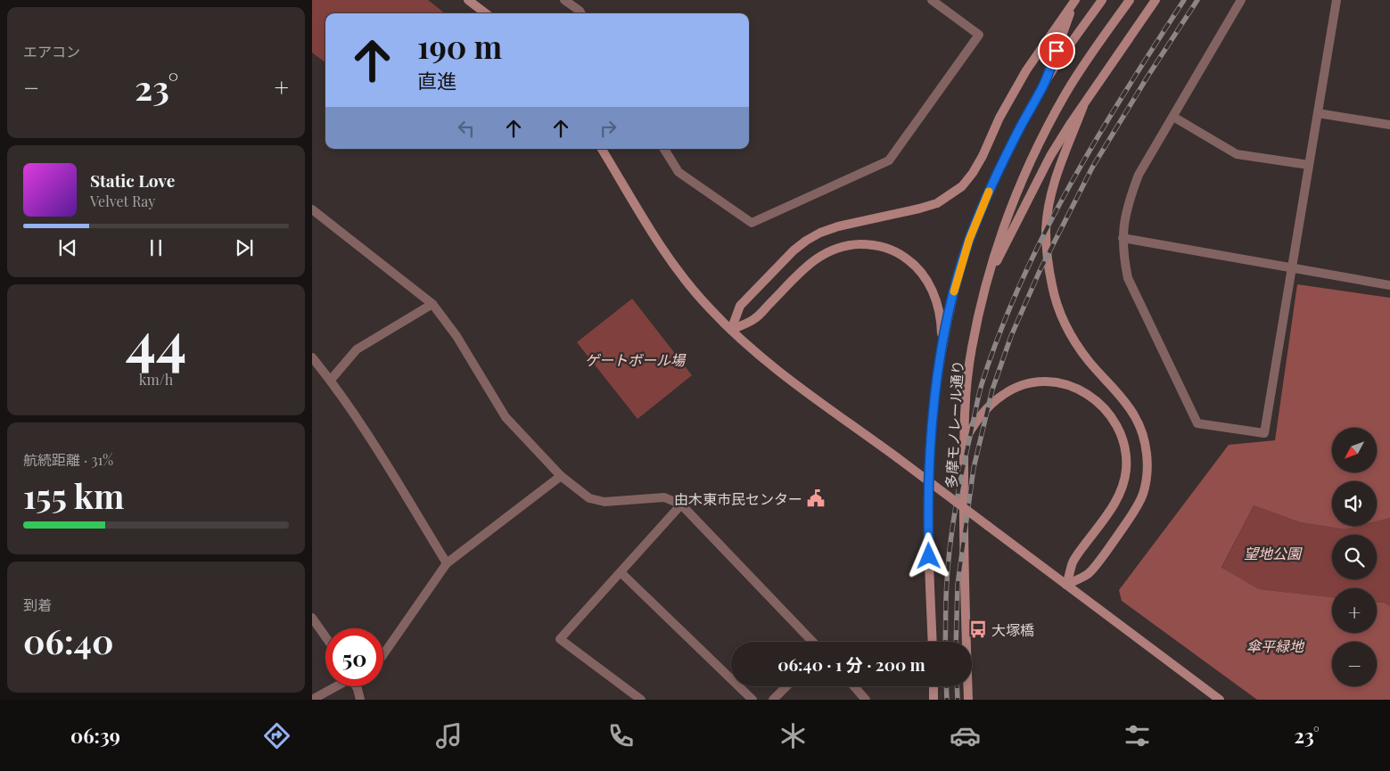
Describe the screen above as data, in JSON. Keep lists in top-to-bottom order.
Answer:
{
  "streets": {
    "main road": ["多摩モノレール通り"]
  },
  "parks": ["ゲートボール場", "望地公園", "傘平緑地"],
  "places": {
    "public building": ["由木東市民センター"],
    "bus stop": ["大塚橋"]
  },
  "north": "bottom left",
  "page": {
    "tile": [
      "エアコン",
      ["44", "km/h"],
      ["航続距離 · 31%", "155 km"],
      ["到着", "06:40"]
    ],
    "turn": ["190 m", "直進"],
    "heat": ["−", "23°", "+"],
    "song": ["Static Love", "Velvet Ray"],
    "map_buttons": ["+", "−"],
    "limit": "50",
    "trip": "06:40 · 1 分 · 200 m",
    "tabs": ["06:39", "23°"]
  }
}
